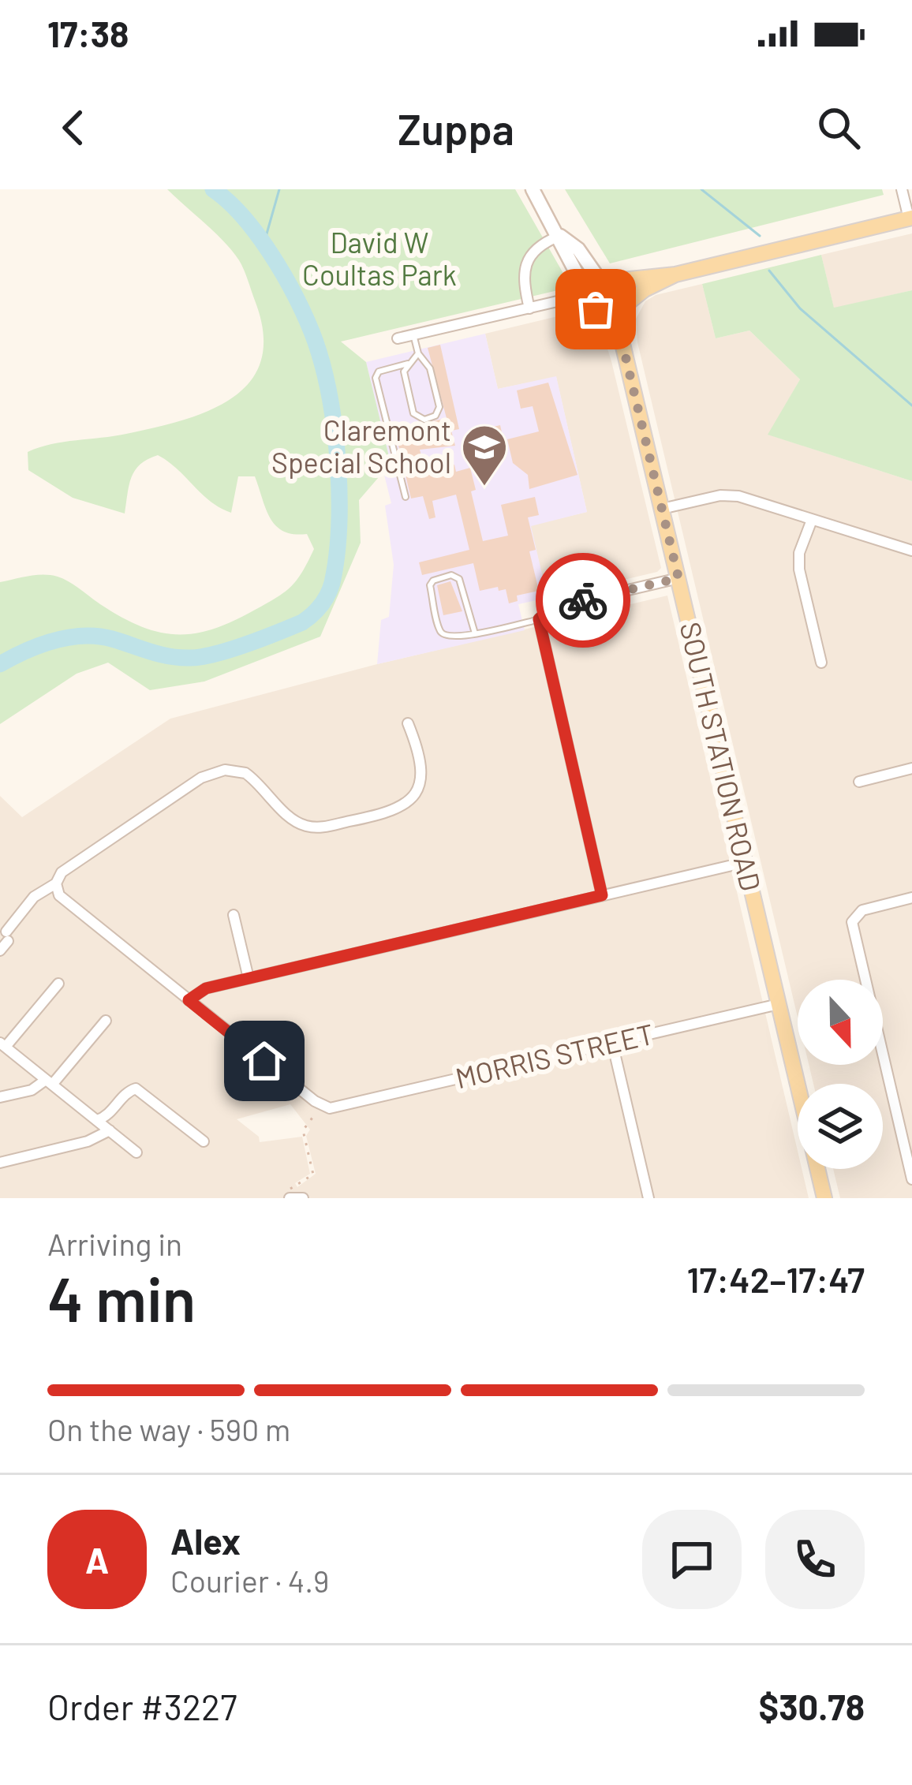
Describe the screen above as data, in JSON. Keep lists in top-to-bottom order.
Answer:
{
  "streets": {
    "main road": ["SOUTH STATION ROAD"],
    "street": ["MORRIS STREET"]
  },
  "crossings": [
    ["SOUTH STATION ROAD", "MORRIS STREET"]
  ],
  "parks": ["David W Coultas Park"],
  "places": {
    "school or university": ["Claremont Special School"]
  },
  "north": "bottom",
  "page": {
    "status": "17:38",
    "header": "Zuppa",
    "heading": ["4 min", "Arriving in", "17:42–17:47"],
    "panel": [
      "Alex",
      "Courier · 4.9",
      "Order #3227",
      "$30.78"
    ],
    "bar": "On the way · 590 m",
    "round": "A"
  }
}
